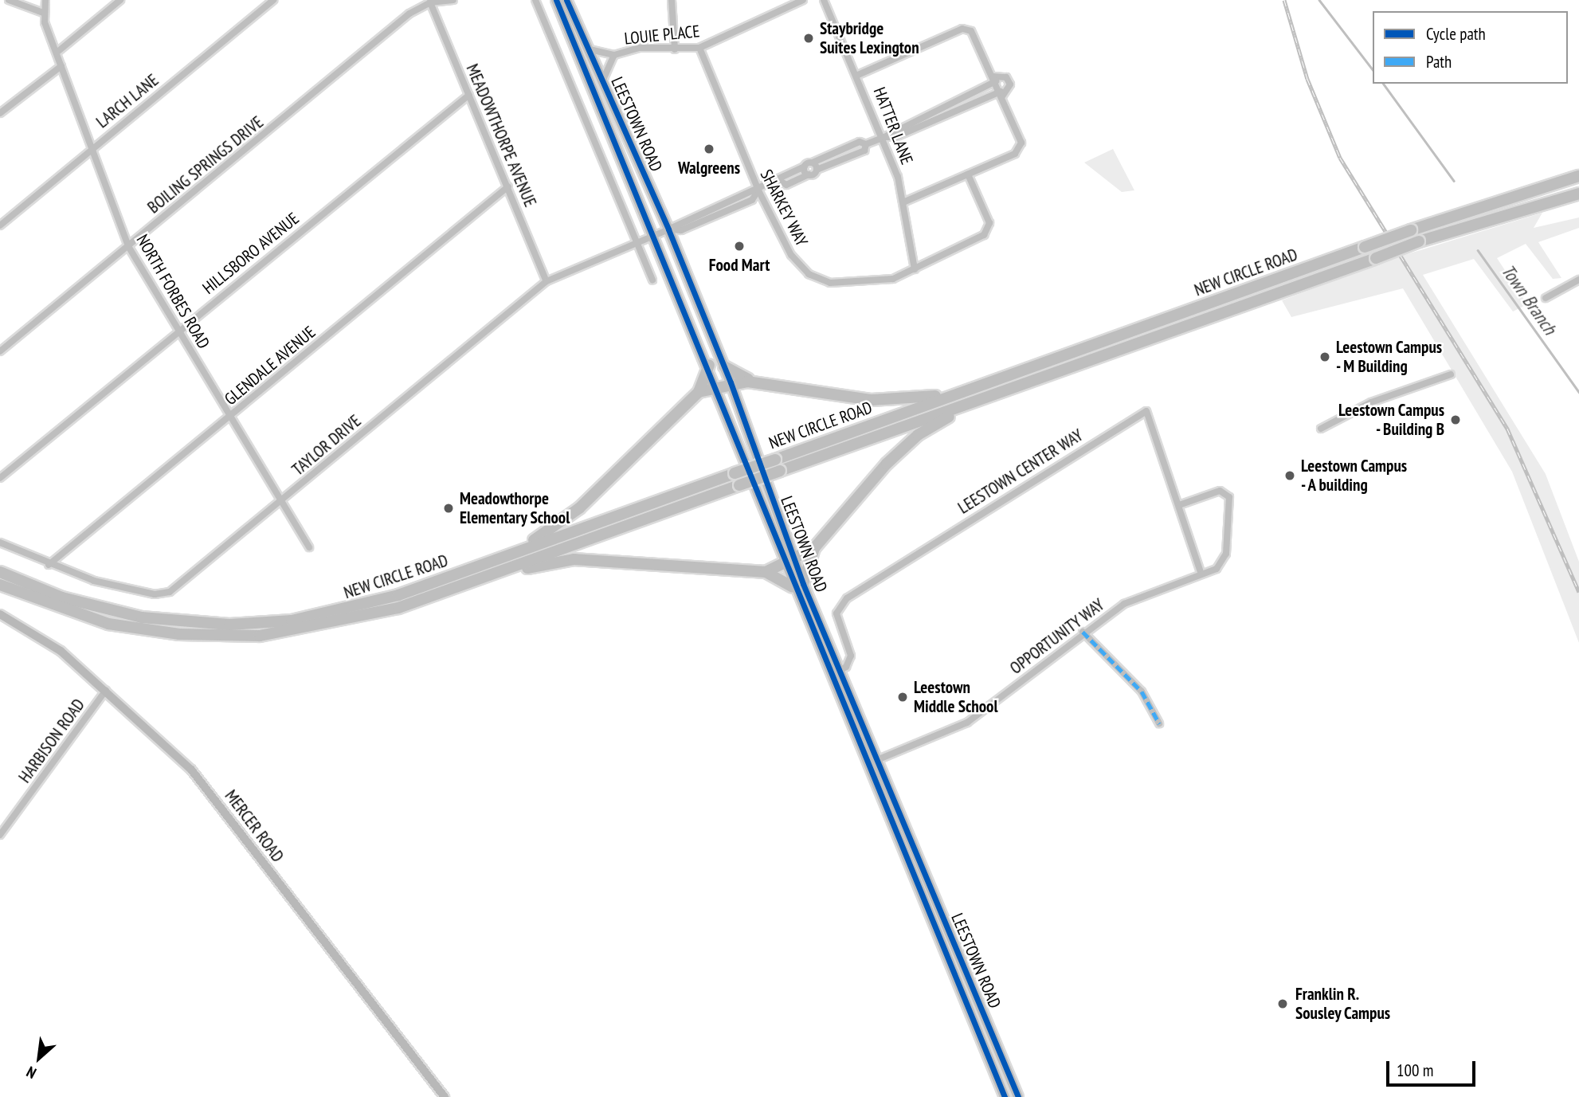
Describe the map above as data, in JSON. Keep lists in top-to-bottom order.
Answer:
{
  "streets": {
    "highway": ["NEW CIRCLE ROAD"],
    "main road": ["LEESTOWN ROAD"],
    "street": [
      "LOUIE PLACE",
      "LARCH LANE",
      "HATTER LANE",
      "MEADOWTHORPE AVENUE",
      "BOILING SPRINGS DRIVE",
      "SHARKEY WAY",
      "HILLSBORO AVENUE",
      "NORTH FORBES ROAD",
      "GLENDALE AVENUE",
      "TAYLOR DRIVE",
      "LEESTOWN CENTER WAY",
      "OPPORTUNITY WAY",
      "HARBISON ROAD",
      "MERCER ROAD"
    ]
  },
  "crossings": [
    ["LOUIE PLACE", "LEESTOWN ROAD"],
    ["LOUIE PLACE", "SHARKEY WAY"],
    ["LARCH LANE", "NORTH FORBES ROAD"],
    ["LEESTOWN ROAD", "TAYLOR DRIVE"],
    ["LEESTOWN ROAD", "LEESTOWN CENTER WAY"],
    ["LEESTOWN ROAD", "OPPORTUNITY WAY"],
    ["HATTER LANE", "SHARKEY WAY"],
    ["MEADOWTHORPE AVENUE", "BOILING SPRINGS DRIVE"],
    ["MEADOWTHORPE AVENUE", "HILLSBORO AVENUE"],
    ["MEADOWTHORPE AVENUE", "GLENDALE AVENUE"],
    ["MEADOWTHORPE AVENUE", "TAYLOR DRIVE"],
    ["BOILING SPRINGS DRIVE", "NORTH FORBES ROAD"],
    ["HILLSBORO AVENUE", "NORTH FORBES ROAD"],
    ["NORTH FORBES ROAD", "GLENDALE AVENUE"],
    ["NORTH FORBES ROAD", "TAYLOR DRIVE"],
    ["GLENDALE AVENUE", "TAYLOR DRIVE"],
    ["LEESTOWN CENTER WAY", "OPPORTUNITY WAY"],
    ["HARBISON ROAD", "MERCER ROAD"]
  ],
  "water": ["Town Branch"],
  "places": [
    "Staybridge Suites Lexington",
    "Walgreens",
    "Food Mart",
    "Leestown Campus - M Building",
    "Leestown Campus - Building B",
    "Leestown Campus - A building",
    "Meadowthorpe Elementary School",
    "Leestown Middle School",
    "Franklin R. Sousley Campus"
  ],
  "legend": ["Cycle path", "Path"],
  "scale_bar": "100 m",
  "north": "bottom left"
}
